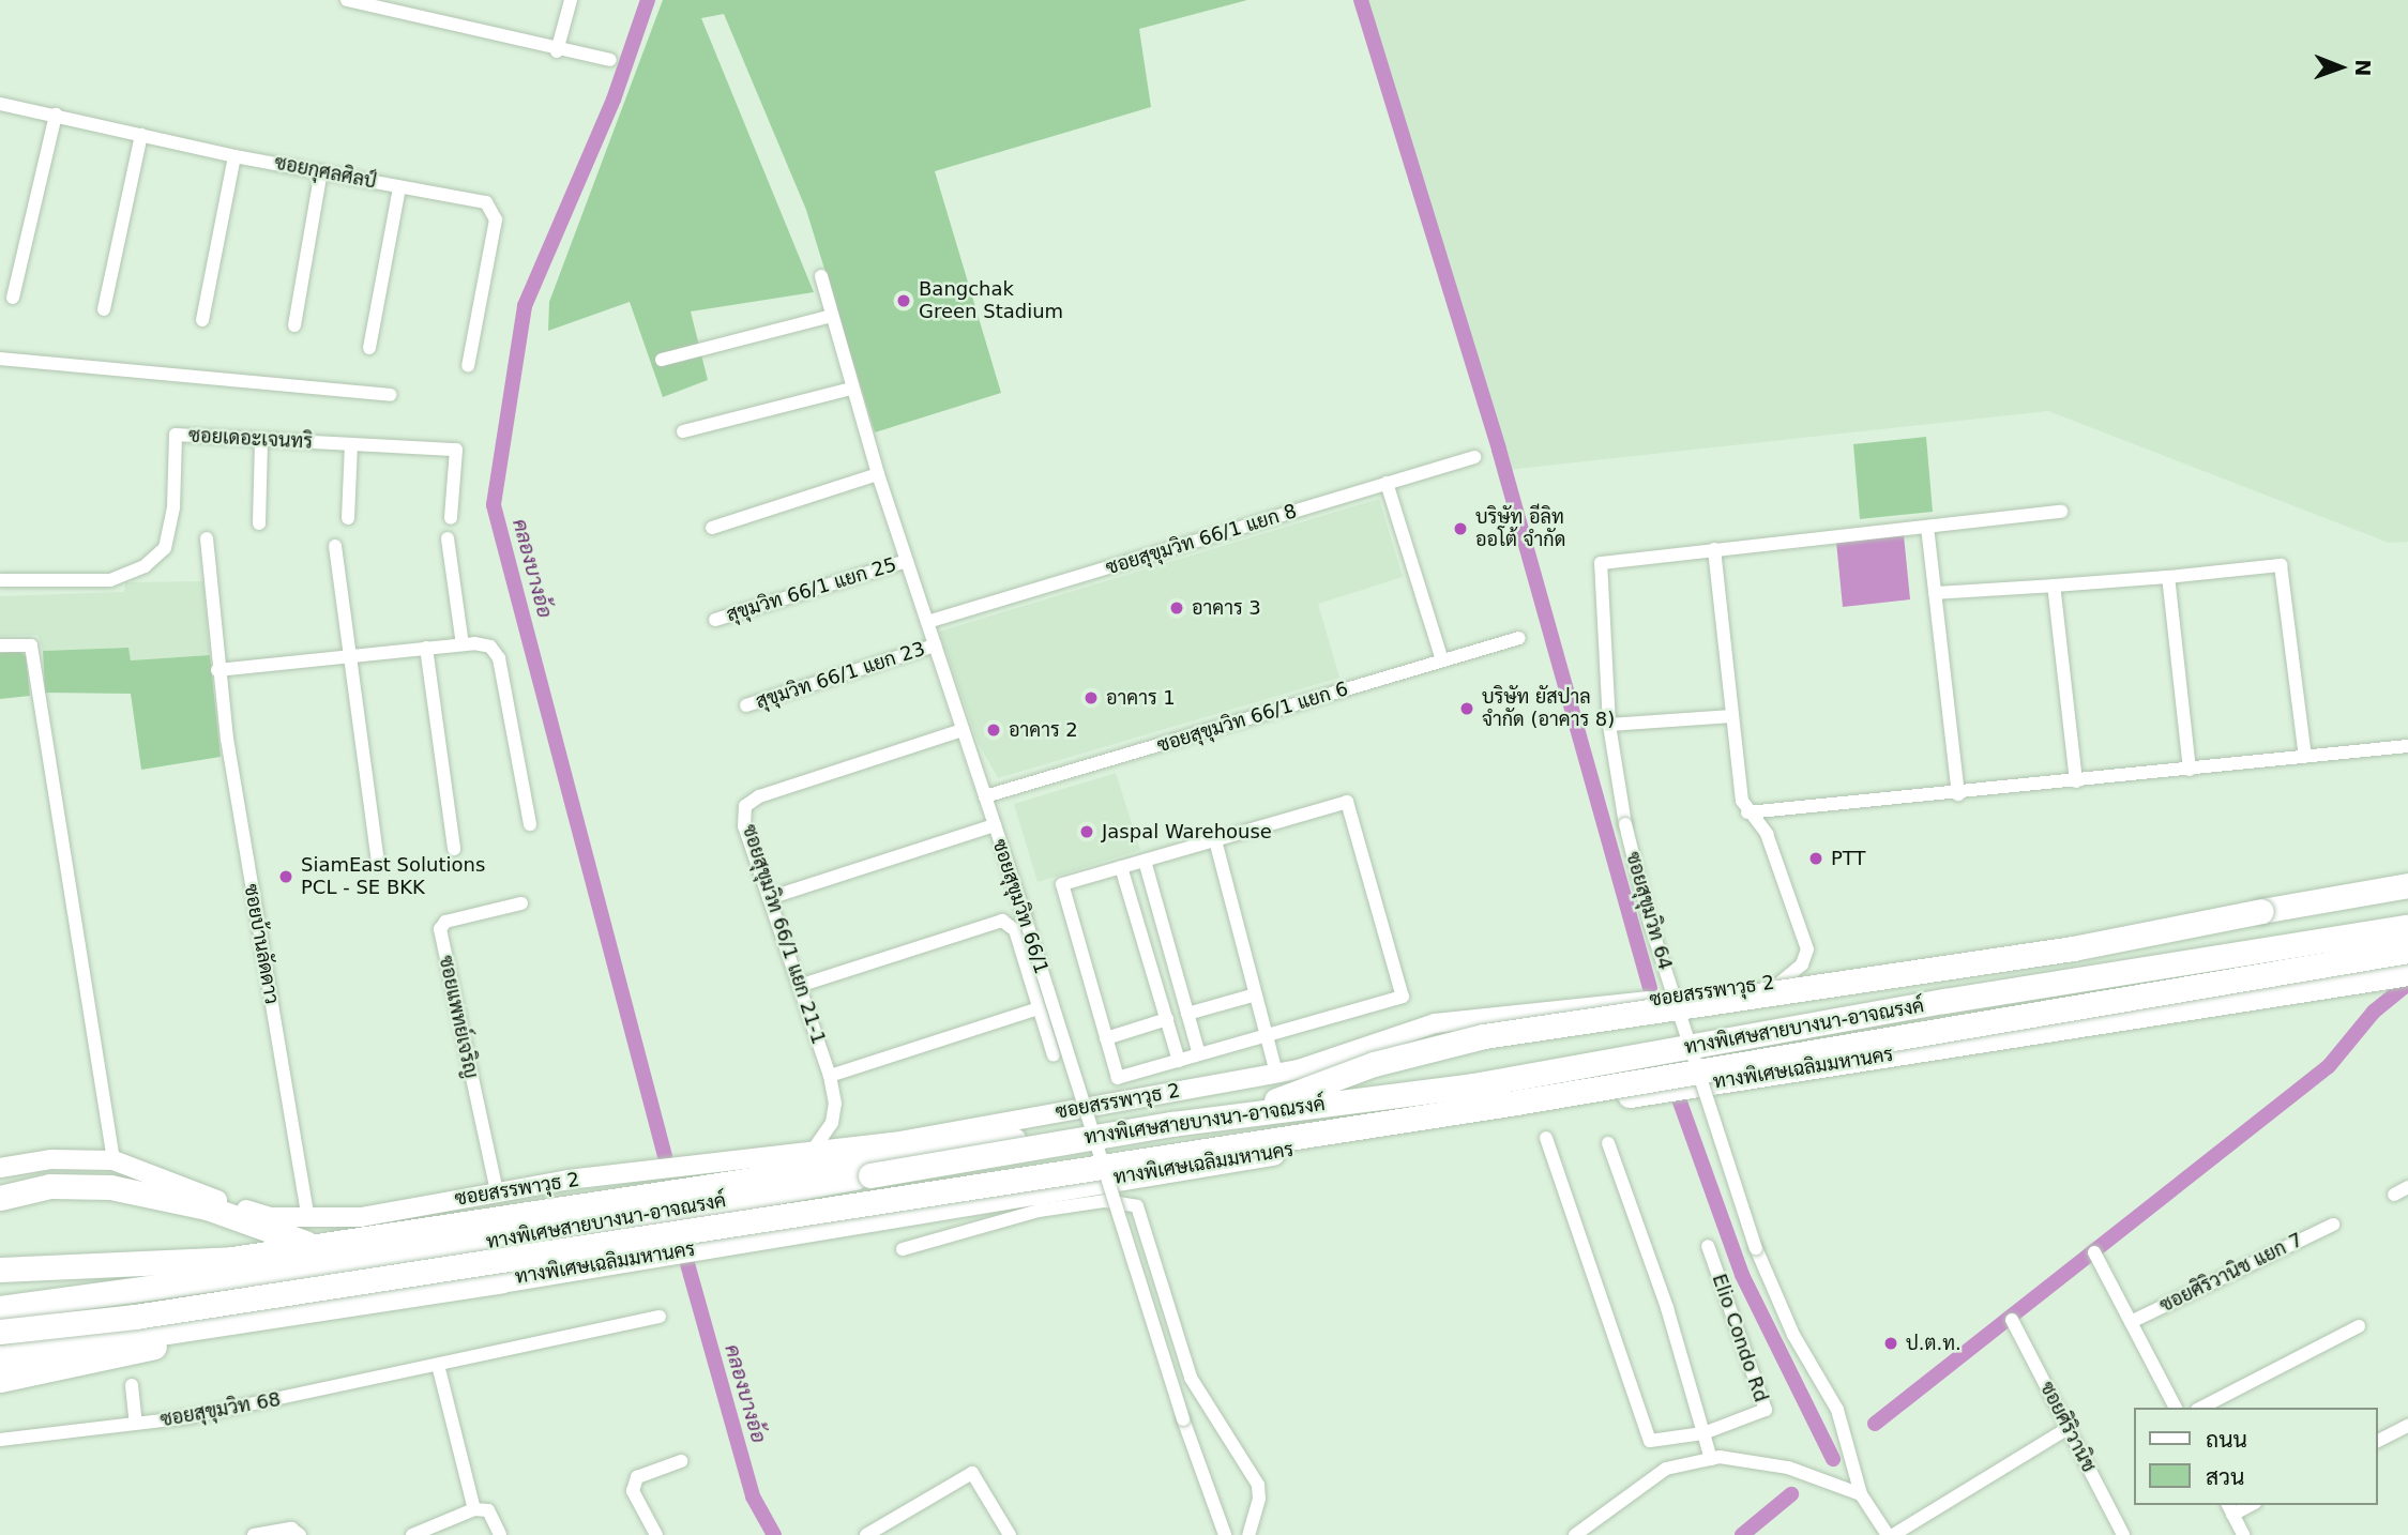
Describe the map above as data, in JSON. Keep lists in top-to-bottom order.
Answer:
{
  "streets": {
    "highway": ["ทางพิเศษสายบางนา-อาจณรงค์", "ทางพิเศษเฉลิมมหานคร"],
    "street": [
      "ซอยกุศลศิลป์",
      "ซอยเดอะเจนทริ",
      "ซอยสุขุมวิท 66/1 แยก 8",
      "สุขุมวิท 66/1 แยก 25",
      "สุขุมวิท 66/1 แยก 23",
      "ซอยสุขุมวิท 66/1 แยก 6",
      "ซอยสุขุมวิท 66/1",
      "ซอยสุขุมวิท 64",
      "ซอยสุขุมวิท 66/1 แยก 21-1",
      "ซอยบ้านลัดดาว",
      "ซอยสรรพาวุธ 2",
      "ซอยแพทย์เจริญ",
      "ซอยศิริวานิช แยก 7",
      "Elio Condo Rd",
      "ซอยสุขุมวิท 68",
      "ซอยศิริวานิช"
    ]
  },
  "crossings": [
    ["ซอยสุขุมวิท 66/1 แยก 8", "ซอยสุขุมวิท 66/1"],
    ["สุขุมวิท 66/1 แยก 25", "ซอยสุขุมวิท 66/1"],
    ["สุขุมวิท 66/1 แยก 23", "ซอยสุขุมวิท 66/1"],
    ["ซอยสุขุมวิท 66/1 แยก 6", "ซอยสุขุมวิท 66/1"],
    ["ซอยสุขุมวิท 66/1", "ซอยสุขุมวิท 66/1 แยก 21-1"],
    ["ซอยสุขุมวิท 64", "ซอยสรรพาวุธ 2"],
    ["ซอยสุขุมวิท 66/1 แยก 21-1", "ซอยสรรพาวุธ 2"],
    ["ซอยบ้านลัดดาว", "ซอยสรรพาวุธ 2"],
    ["ซอยสรรพาวุธ 2", "ซอยแพทย์เจริญ"]
  ],
  "water": ["คลองบางอ้อ"],
  "places": [
    "Bangchak Green Stadium",
    "บริษัท อีลิท ออโต้ จำกัด",
    "อาคาร 3",
    "อาคาร 1",
    "บริษัท ยัสปาล จำกัด (อาคาร 8)",
    "อาคาร 2",
    "Jaspal Warehouse",
    "PTT",
    "SiamEast Solutions PCL - SE BKK",
    "ป.ต.ท."
  ],
  "legend": ["ถนน", "สวน"],
  "north": "right"
}
